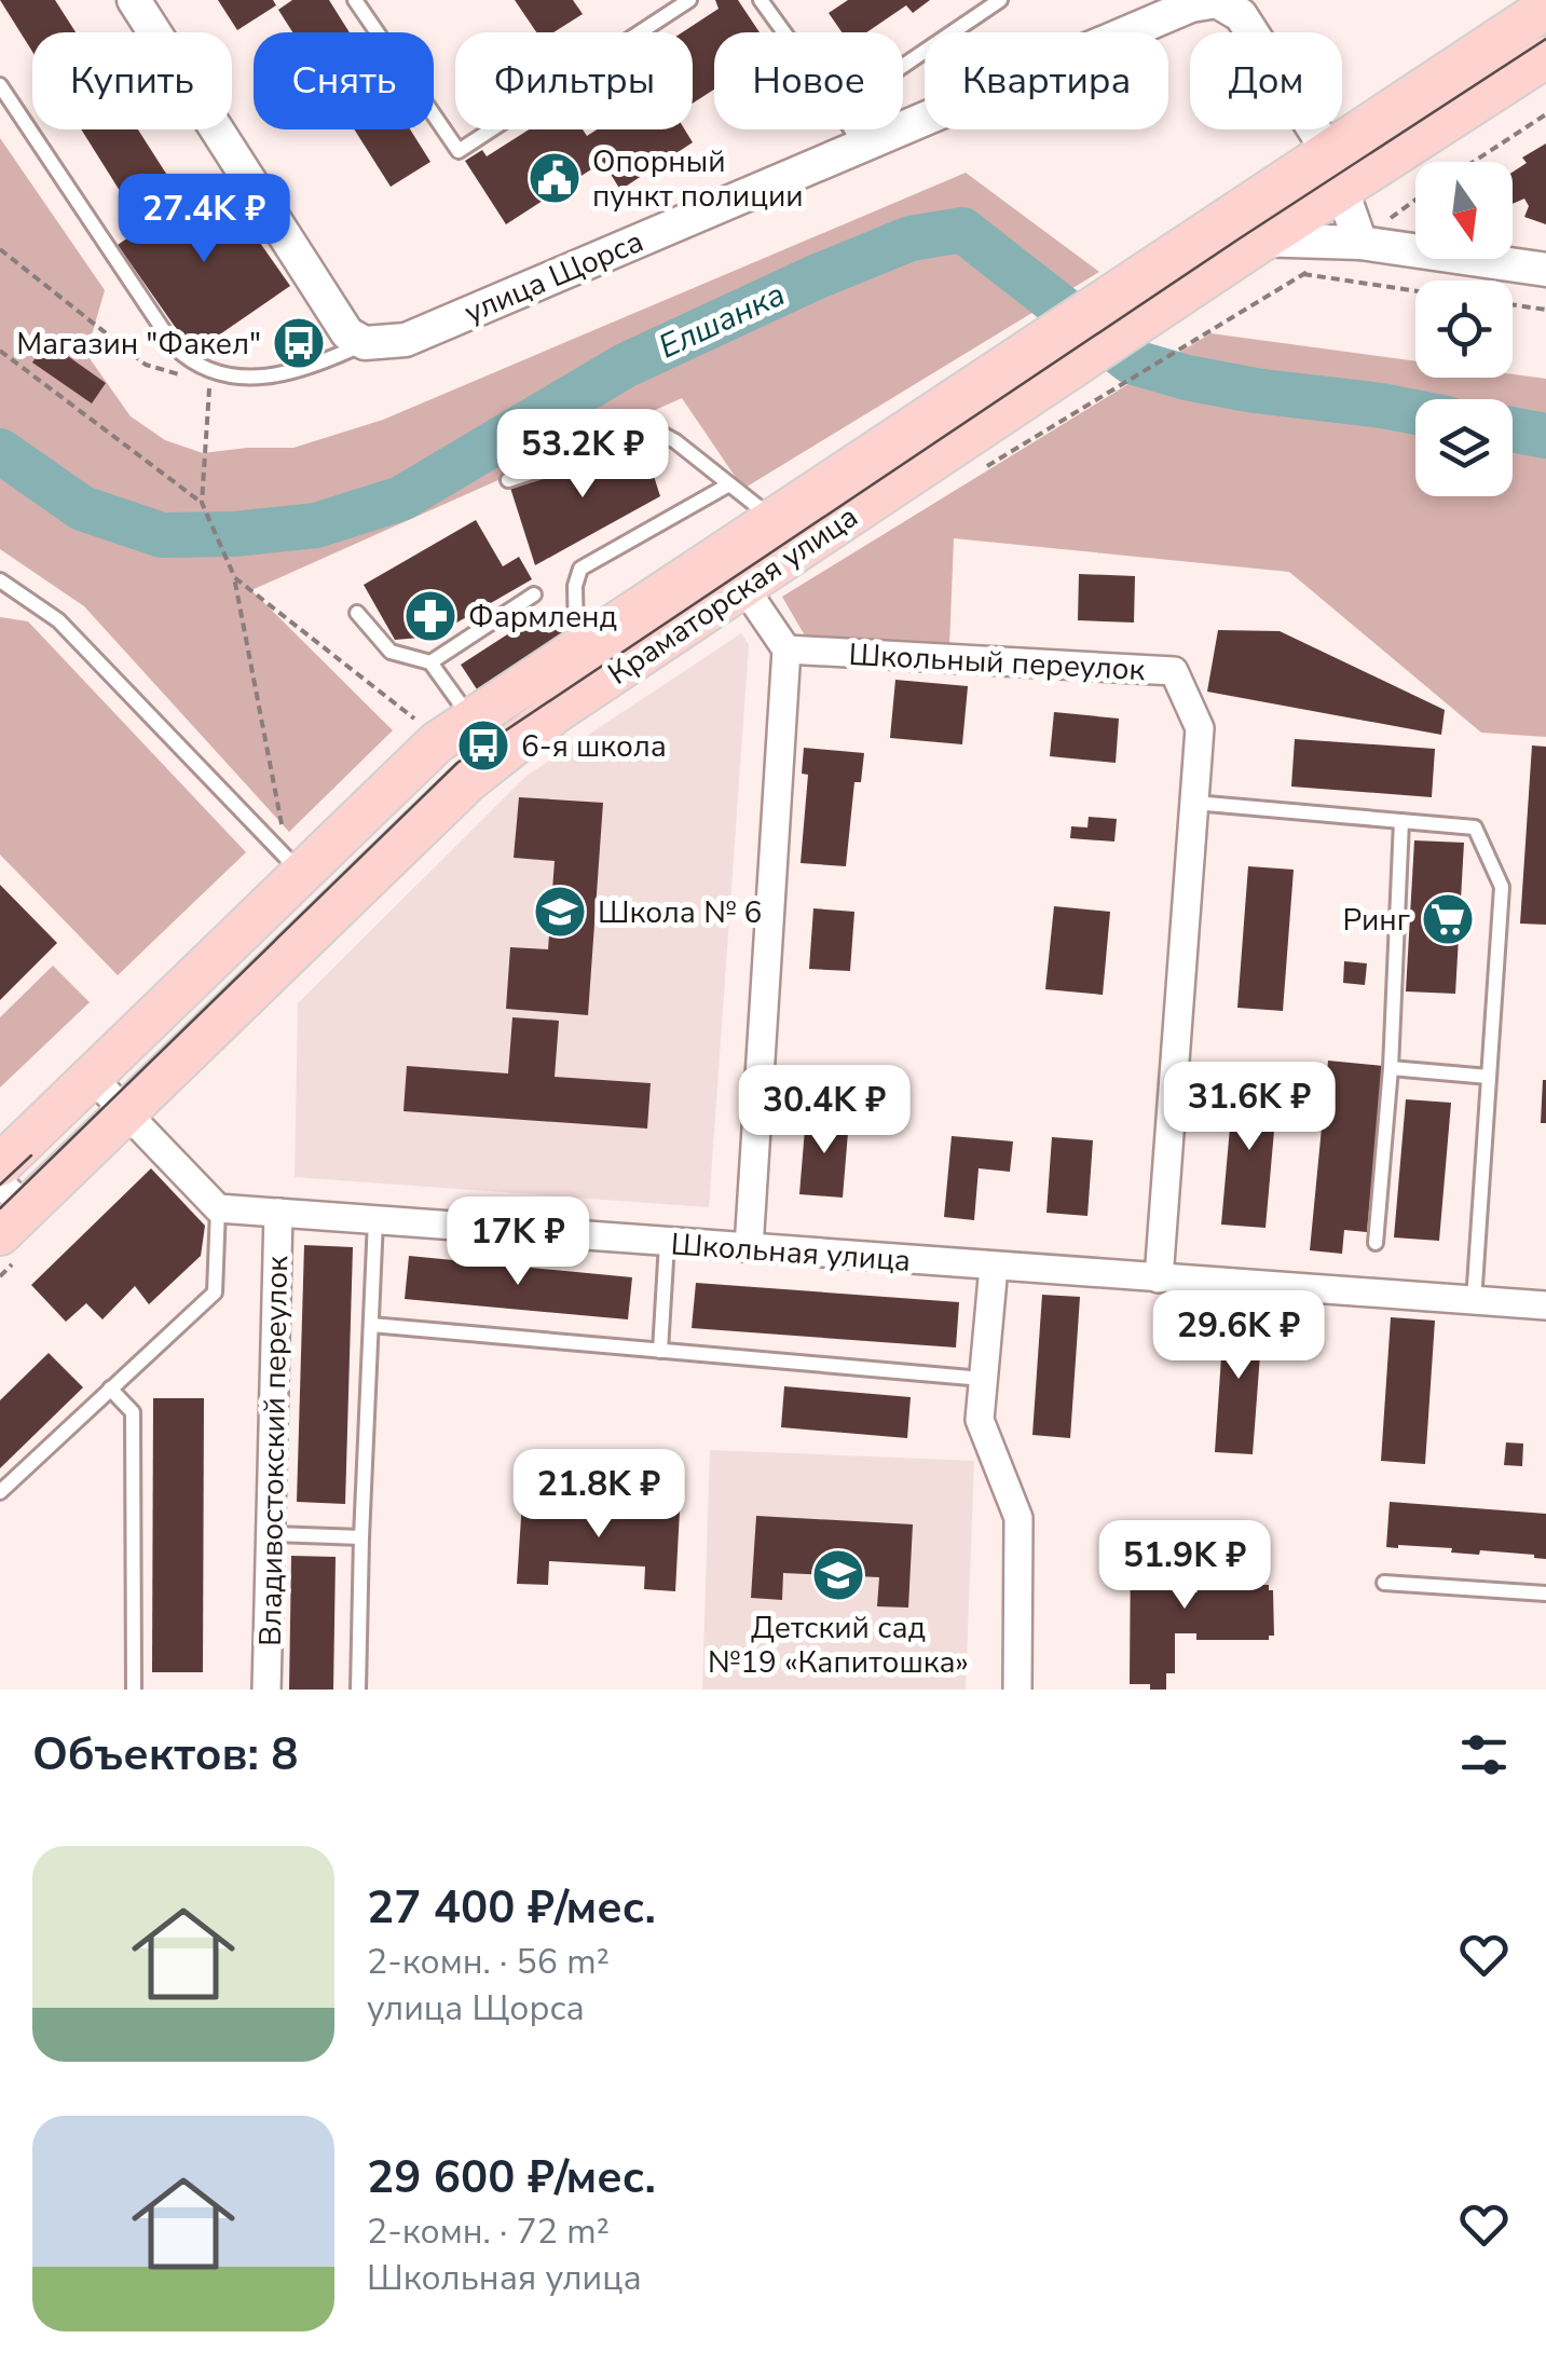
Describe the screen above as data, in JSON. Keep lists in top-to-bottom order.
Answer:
{
  "streets": {
    "main road": ["Краматорская улица"],
    "street": [
      "улица Щорса",
      "Школьный переулок",
      "Школьная улица",
      "Владивостокский переулок"
    ]
  },
  "crossings": [
    ["улица Щорса", "Краматорская улица"],
    ["Школьный переулок", "Школьная улица"],
    ["Школьная улица", "Владивостокский переулок"]
  ],
  "water": ["Елшанка"],
  "places": {
    "public building": ["Опорный пункт полиции"],
    "bus stop": ["Магазин \"Факел\"", "6-я школа"],
    "pharmacy": ["Фармленд"],
    "school or university": ["Школа № 6", "Детский сад №19 «Капитошка»"],
    "supermarket": ["Ринг"]
  },
  "north": "bottom",
  "page": {
    "chip": [
      "Купить",
      "Снять",
      "Фильтры",
      "Новое",
      "Квартира",
      "Дом"
    ],
    "price": [
      "27.4K ₽",
      "53.2K ₽",
      "31.6K ₽",
      "30.4K ₽",
      "17K ₽",
      "29.6K ₽",
      "21.8K ₽",
      "51.9K ₽"
    ],
    "heading": "Объектов: 8",
    "list": [
      {
        "name": "27 400 ₽/мес.",
        "note": "2-комн. · 56 m² · улица Щорса"
      },
      {
        "name": "29 600 ₽/мес.",
        "note": "2-комн. · 72 m² · Школьная улица"
      }
    ]
  }
}
